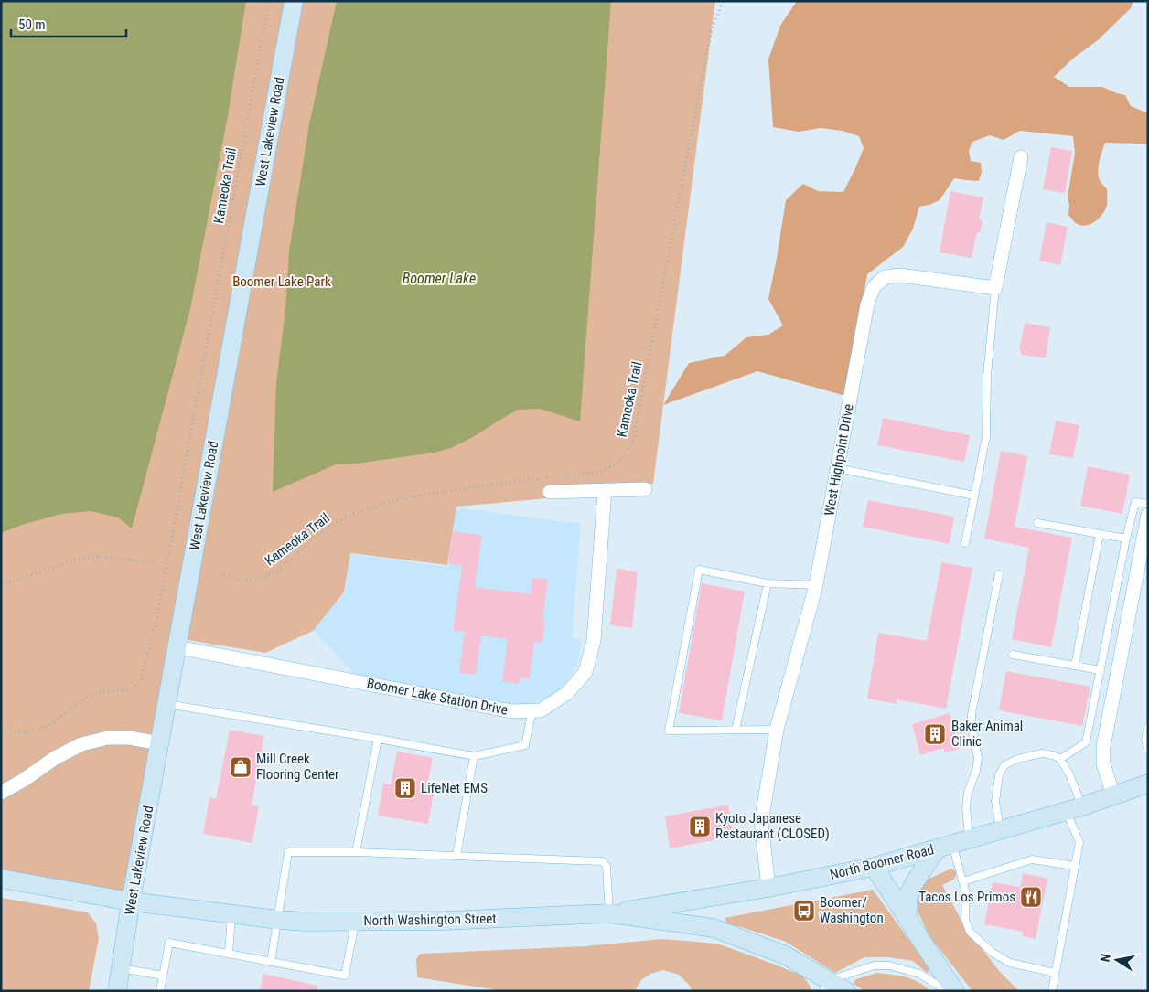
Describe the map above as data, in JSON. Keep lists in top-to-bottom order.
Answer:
{
  "streets": {
    "main road": ["West Lakeview Road", "North Boomer Road", "North Washington Street"],
    "street": ["West Highpoint Drive", "Boomer Lake Station Drive"],
    "path": ["Kameoka Trail"]
  },
  "crossings": [
    ["West Lakeview Road", "Boomer Lake Station Drive"],
    ["West Lakeview Road", "North Washington Street"],
    ["West Highpoint Drive", "North Boomer Road"],
    ["North Boomer Road", "North Washington Street"]
  ],
  "water": ["Boomer Lake"],
  "parks": ["Boomer Lake Park"],
  "places": {
    "building": ["Baker Animal Clinic", "LifeNet EMS", "Kyoto Japanese Restaurant (CLOSED)"],
    "shop": ["Mill Creek Flooring Center"],
    "restaurant": ["Tacos Los Primos"],
    "bus stop": ["Boomer/ Washington"]
  },
  "scale_bar": "50 m",
  "north": "left"
}
